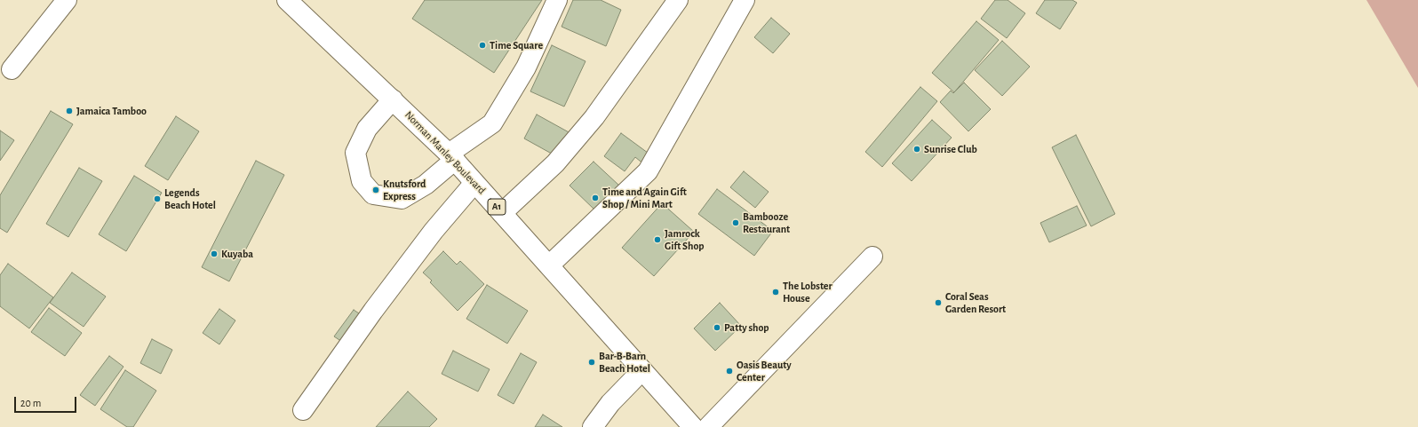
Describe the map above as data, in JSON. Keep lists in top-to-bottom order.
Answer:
{
  "streets": {
    "main road": ["Norman Manley Boulevard", "A1"]
  },
  "places": [
    "Time Square",
    "Jamaica Tamboo",
    "Sunrise Club",
    "Knutsford Express",
    "Time and Again Gift Shop / Mini Mart",
    "Legends Beach Hotel",
    "Bambooze Restaurant",
    "Jamrock Gift Shop",
    "Kuyaba",
    "The Lobster House",
    "Coral Seas Garden Resort",
    "Patty shop",
    "Bar-B-Barn Beach Hotel",
    "Oasis Beauty Center"
  ],
  "scale_bar": "20 m"
}
